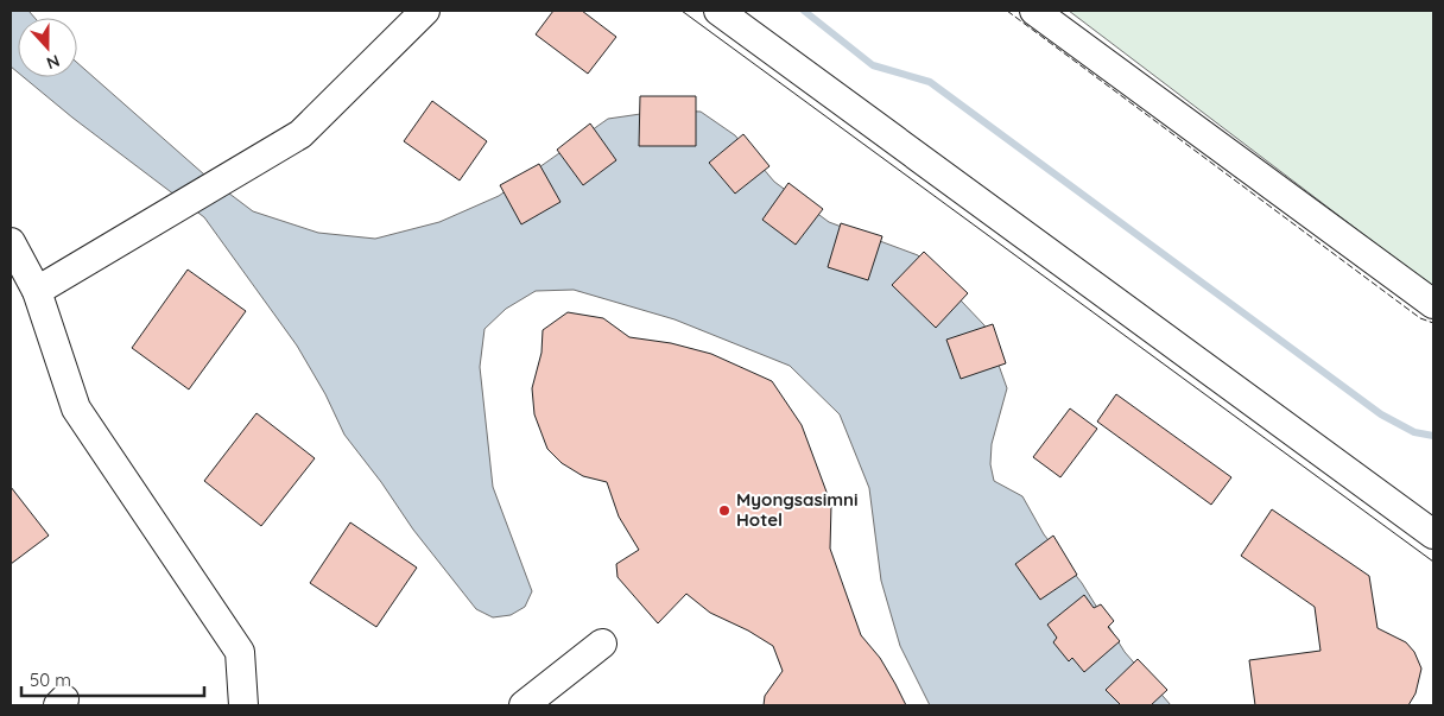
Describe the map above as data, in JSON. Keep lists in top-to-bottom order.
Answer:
{
  "places": ["Myongsasimni Hotel"],
  "scale_bar": "50 m",
  "north": "bottom"
}
